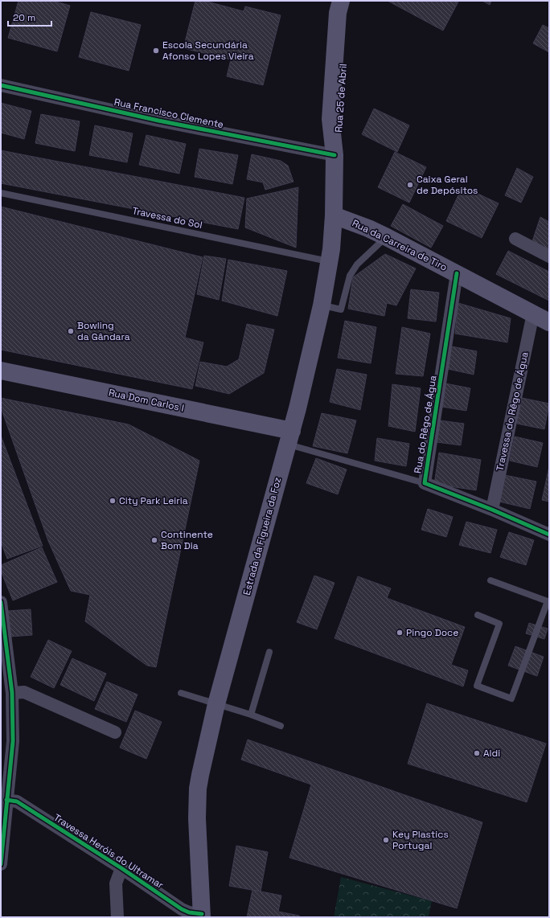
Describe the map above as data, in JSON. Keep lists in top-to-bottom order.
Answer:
{
  "streets": {
    "main road": [
      "Rua 25 de Abril",
      "Rua da Carreira de Tiro",
      "Rua Dom Carlos I",
      "Estrada da Figueira da Foz"
    ],
    "street": [
      "Rua Francisco Clemente",
      "Travessa do Rêgo de Água",
      "Rua do Rêgo de Água",
      "Travessa Heróis do Ultramar"
    ],
    "lane": ["Travessa do Sol"]
  },
  "crossings": [
    ["Rua 25 de Abril", "Rua Francisco Clemente"],
    ["Rua 25 de Abril", "Estrada da Figueira da Foz"],
    ["Rua Francisco Clemente", "Estrada da Figueira da Foz"],
    ["Travessa do Sol", "Estrada da Figueira da Foz"],
    ["Rua da Carreira de Tiro", "Travessa do Rêgo de Água"],
    ["Rua da Carreira de Tiro", "Rua do Rêgo de Água"],
    ["Rua da Carreira de Tiro", "Estrada da Figueira da Foz"],
    ["Rua Dom Carlos I", "Estrada da Figueira da Foz"],
    ["Travessa do Rêgo de Água", "Rua do Rêgo de Água"],
    ["Estrada da Figueira da Foz", "Travessa Heróis do Ultramar"]
  ],
  "places": [
    "Escola Secundária Afonso Lopes Vieira",
    "Caixa Geral de Depósitos",
    "Bowling da Gândara",
    "City Park Leiria",
    "Continente Bom Dia",
    "Pingo Doce",
    "Aldi",
    "Key Plastics Portugal"
  ],
  "scale_bar": "20 m"
}
